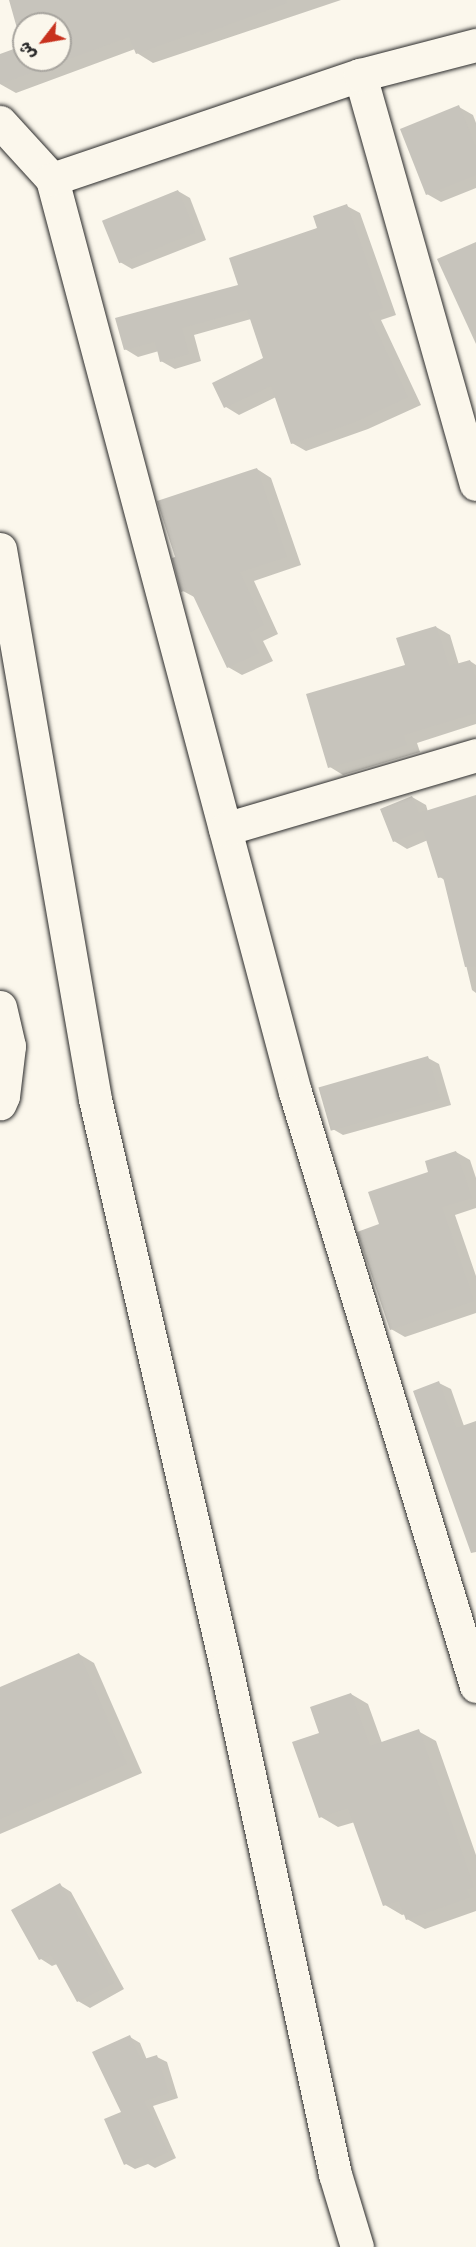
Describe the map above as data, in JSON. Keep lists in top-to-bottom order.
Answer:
{
  "north": "bottom left"
}
